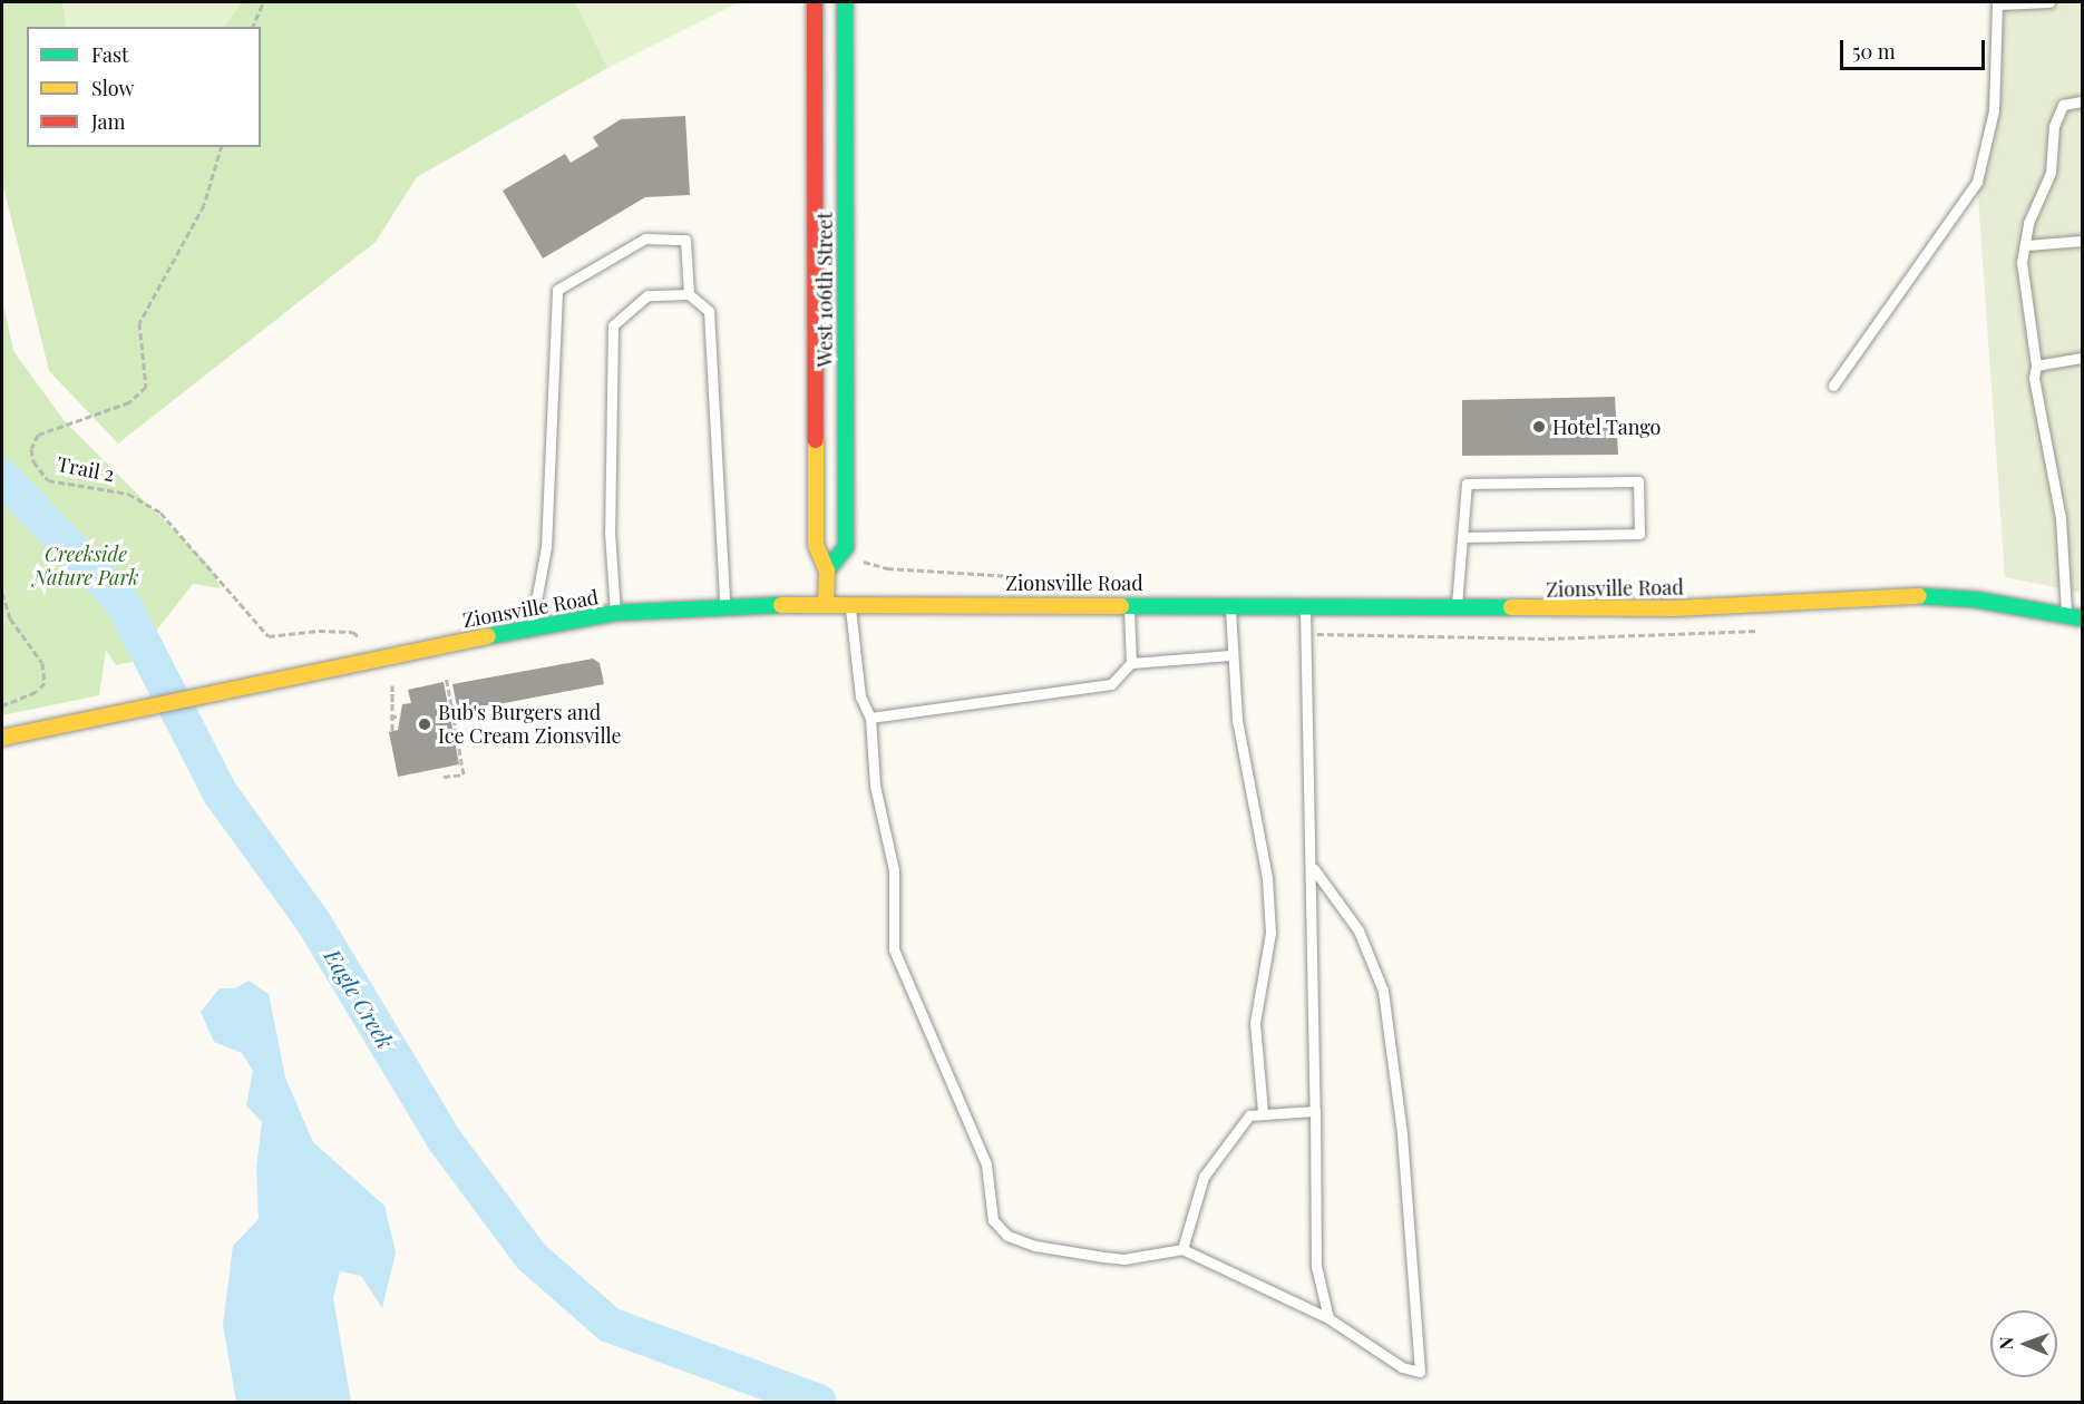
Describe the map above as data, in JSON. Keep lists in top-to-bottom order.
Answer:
{
  "streets": {
    "main road": ["West 106th Street", "Zionsville Road"],
    "path": ["Trail 2"]
  },
  "crossings": [
    ["West 106th Street", "Zionsville Road"]
  ],
  "water": ["Eagle Creek"],
  "parks": ["Creekside Nature Park"],
  "places": ["Hotel Tango", "Bub's Burgers and Ice Cream Zionsville"],
  "legend": ["Fast", "Slow", "Jam"],
  "scale_bar": "50 m",
  "north": "left"
}
